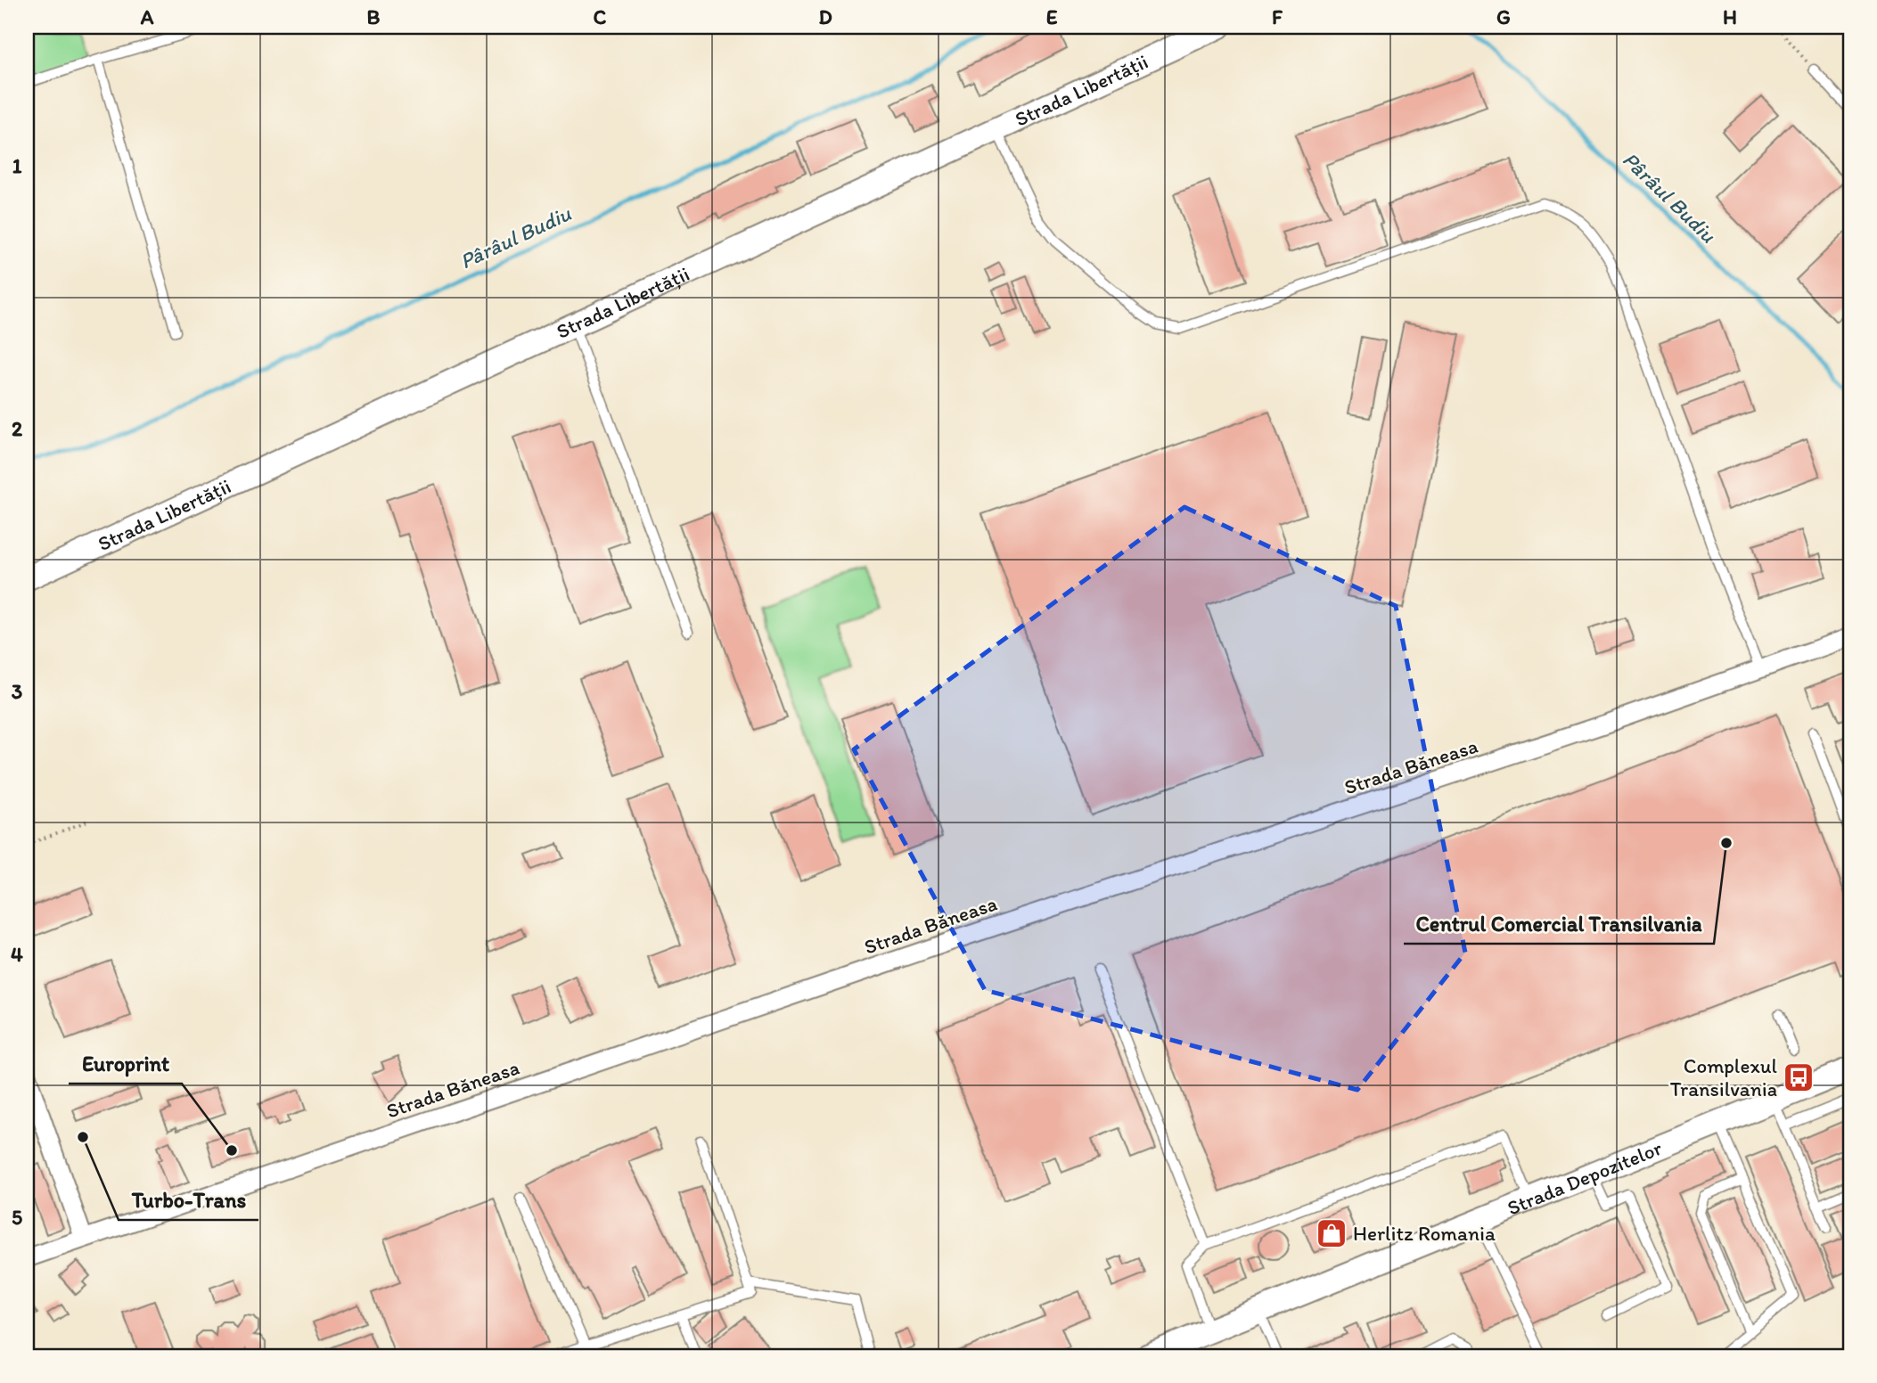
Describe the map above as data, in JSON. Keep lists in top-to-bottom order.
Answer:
{
  "streets": {
    "main road": ["Strada Libertății", "Strada Depozitelor"],
    "street": ["Strada Băneasa"]
  },
  "water": ["Pârâul Budiu"],
  "places": {
    "other": ["Centrul Comercial Transilvania", "Turbo-Trans", "Europrint"],
    "bus stop": ["Complexul Transilvania"],
    "shop": ["Herlitz Romania"]
  },
  "grid": {
    "columns": [
      "A",
      "B",
      "C",
      "D",
      "E",
      "F",
      "G",
      "H"
    ],
    "rows": [
      "1",
      "2",
      "3",
      "4",
      "5"
    ]
  }
}
